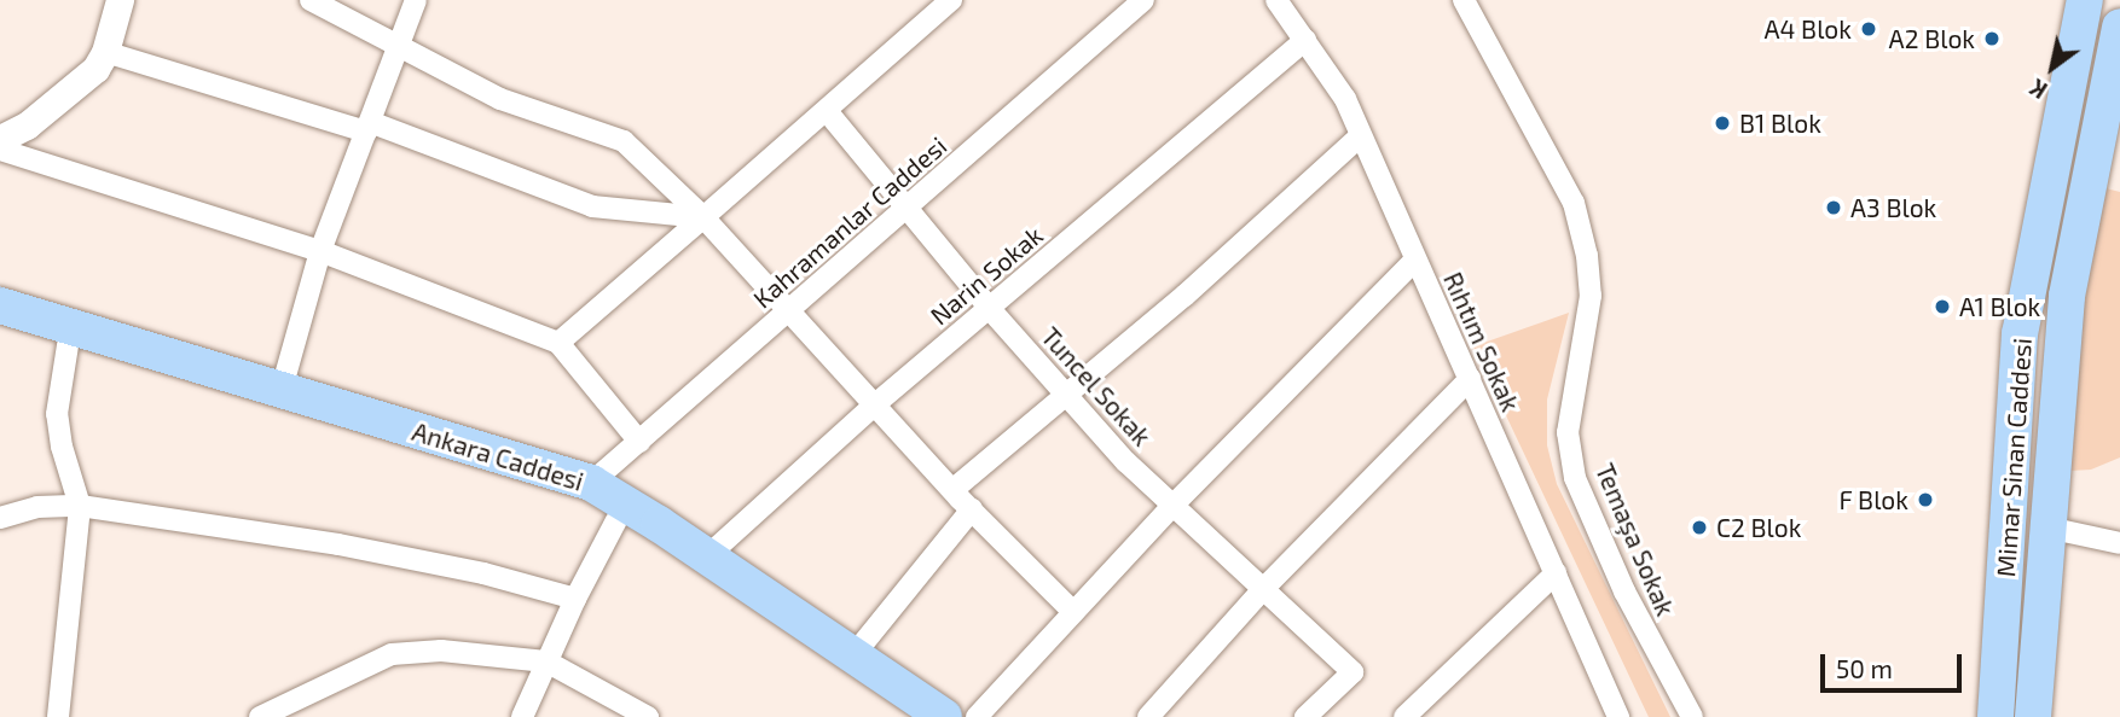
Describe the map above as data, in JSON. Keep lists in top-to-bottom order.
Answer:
{
  "streets": {
    "main road": ["Ankara Caddesi", "Mimar Sinan Caddesi"],
    "street": [
      "Kahramanlar Caddesi",
      "Narin Sokak",
      "Rıhtım Sokak",
      "Tuncel Sokak",
      "Temaşa Sokak"
    ]
  },
  "crossings": [
    ["Kahramanlar Caddesi", "Tuncel Sokak"],
    ["Kahramanlar Caddesi", "Ankara Caddesi"],
    ["Narin Sokak", "Rıhtım Sokak"],
    ["Narin Sokak", "Tuncel Sokak"],
    ["Narin Sokak", "Ankara Caddesi"]
  ],
  "places": [
    "A4 Blok",
    "A2 Blok",
    "B1 Blok",
    "A3 Blok",
    "A1 Blok",
    "F Blok",
    "C2 Blok"
  ],
  "scale_bar": "50 m",
  "north": "bottom left"
}
